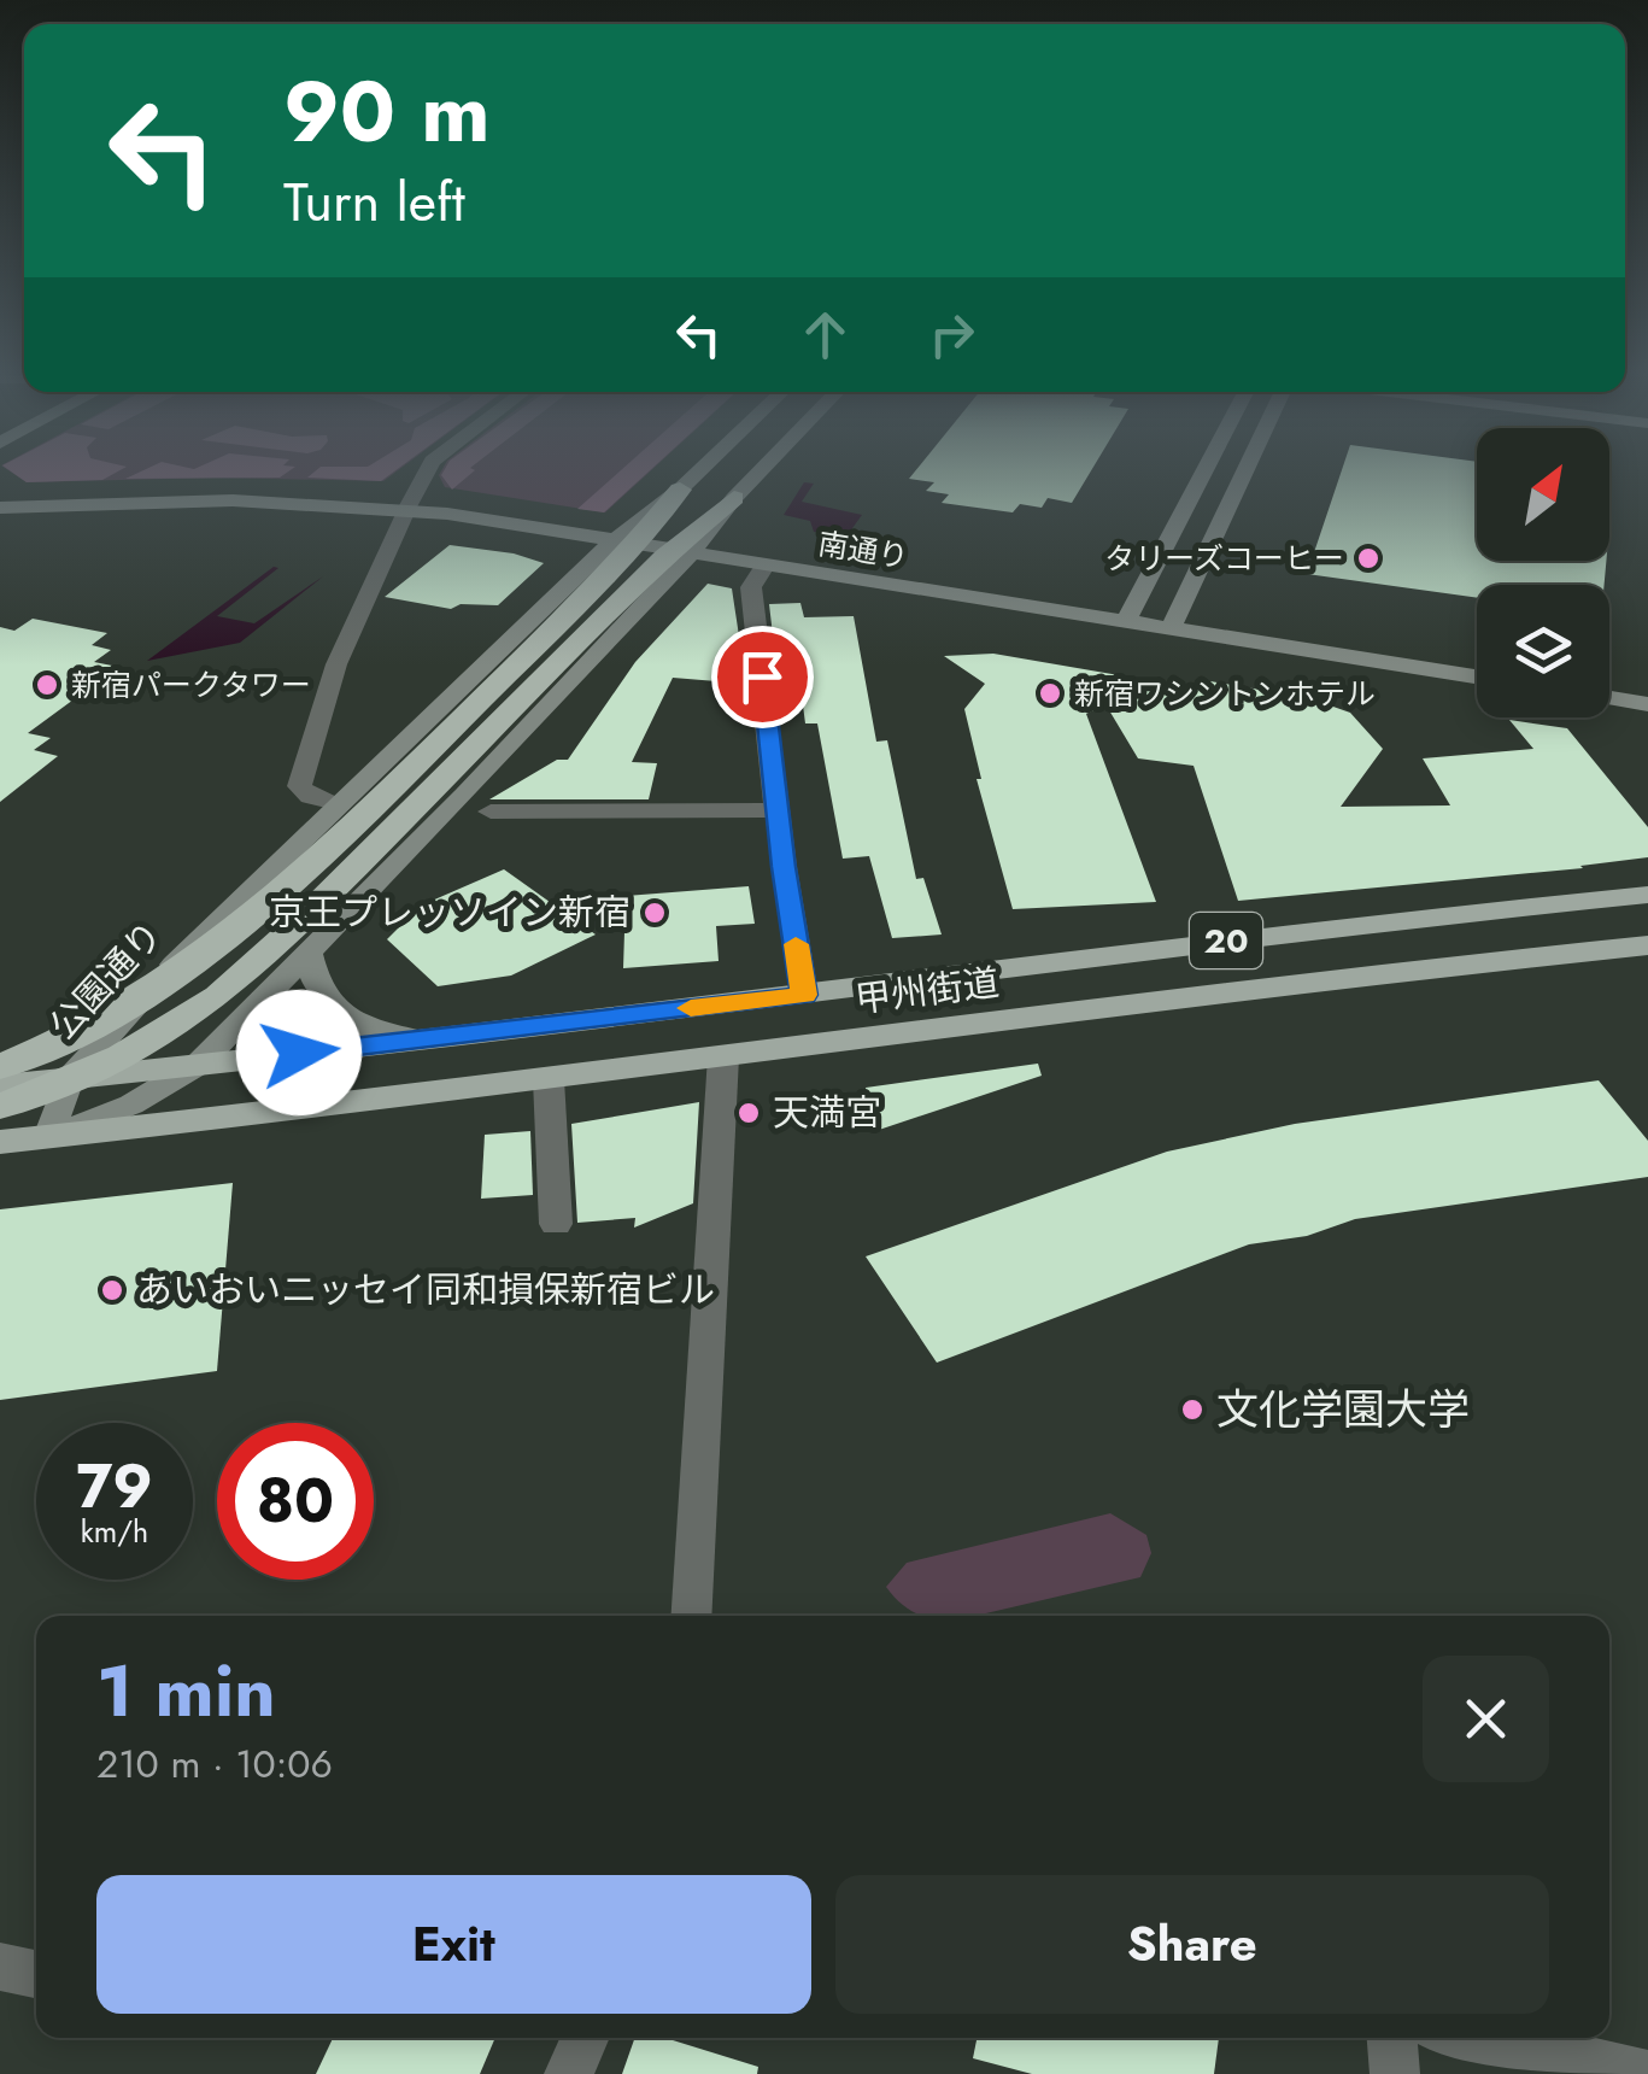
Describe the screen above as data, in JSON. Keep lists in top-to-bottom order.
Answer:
{
  "streets": {
    "highway": ["20", "甲州街道"],
    "main road": ["南通り", "公園通り"]
  },
  "crossings": [
    ["公園通り", "甲州街道"]
  ],
  "places": [
    "タリーズコーヒー",
    "新宿パークタワー",
    "新宿ワシントンホテル",
    "京王プレッソイン新宿",
    "天満宮",
    "あいおいニッセイ同和損保新宿ビル",
    "文化学園大学"
  ],
  "north": "top right",
  "page": {
    "turn": ["90 m", "Turn left"],
    "speed": "79 km/h",
    "limit": "80",
    "heading": ["1 min", "210 m · 10:06"],
    "buttons": ["Exit", "Share"]
  }
}
